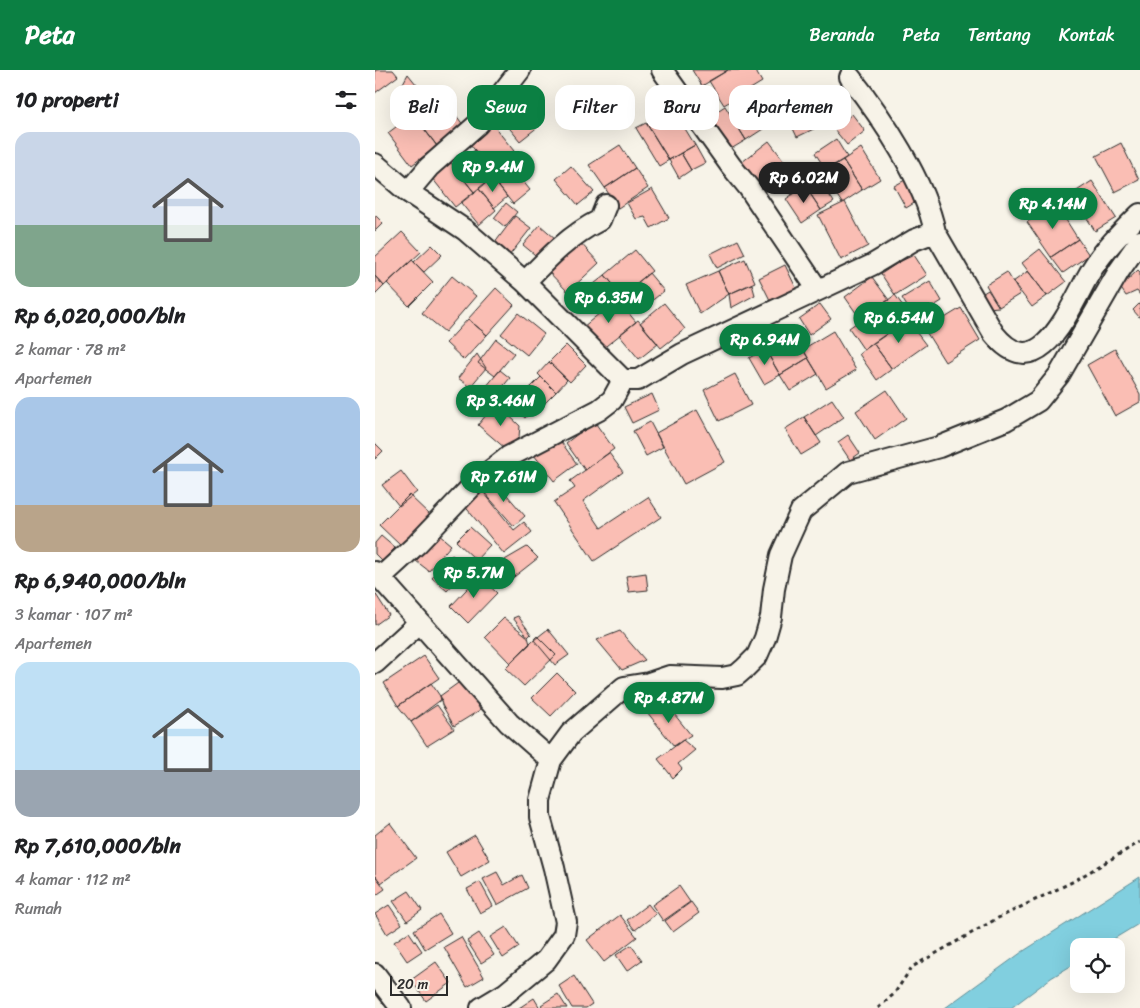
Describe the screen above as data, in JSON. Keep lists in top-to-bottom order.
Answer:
{
  "scale_bar": "20 m",
  "page": {
    "header": "Peta",
    "nav": [
      "Beranda",
      "Peta",
      "Tentang",
      "Kontak"
    ],
    "heading": "10 properti",
    "chip": [
      "Beli",
      "Sewa",
      "Filter",
      "Baru",
      "Apartemen"
    ],
    "list": [
      {
        "name": "Rp 6,020,000/bln",
        "note": "2 kamar · 78 m² · Apartemen"
      },
      {
        "name": "Rp 6,940,000/bln",
        "note": "3 kamar · 107 m² · Apartemen"
      },
      {
        "name": "Rp 7,610,000/bln",
        "note": "4 kamar · 112 m² · Rumah"
      }
    ],
    "price": [
      "Rp 9.4M",
      "Rp 6.02M",
      "Rp 4.14M",
      "Rp 6.35M",
      "Rp 6.54M",
      "Rp 6.94M",
      "Rp 3.46M",
      "Rp 7.61M",
      "Rp 5.7M",
      "Rp 4.87M"
    ],
    "scale": "20 m"
  }
}
